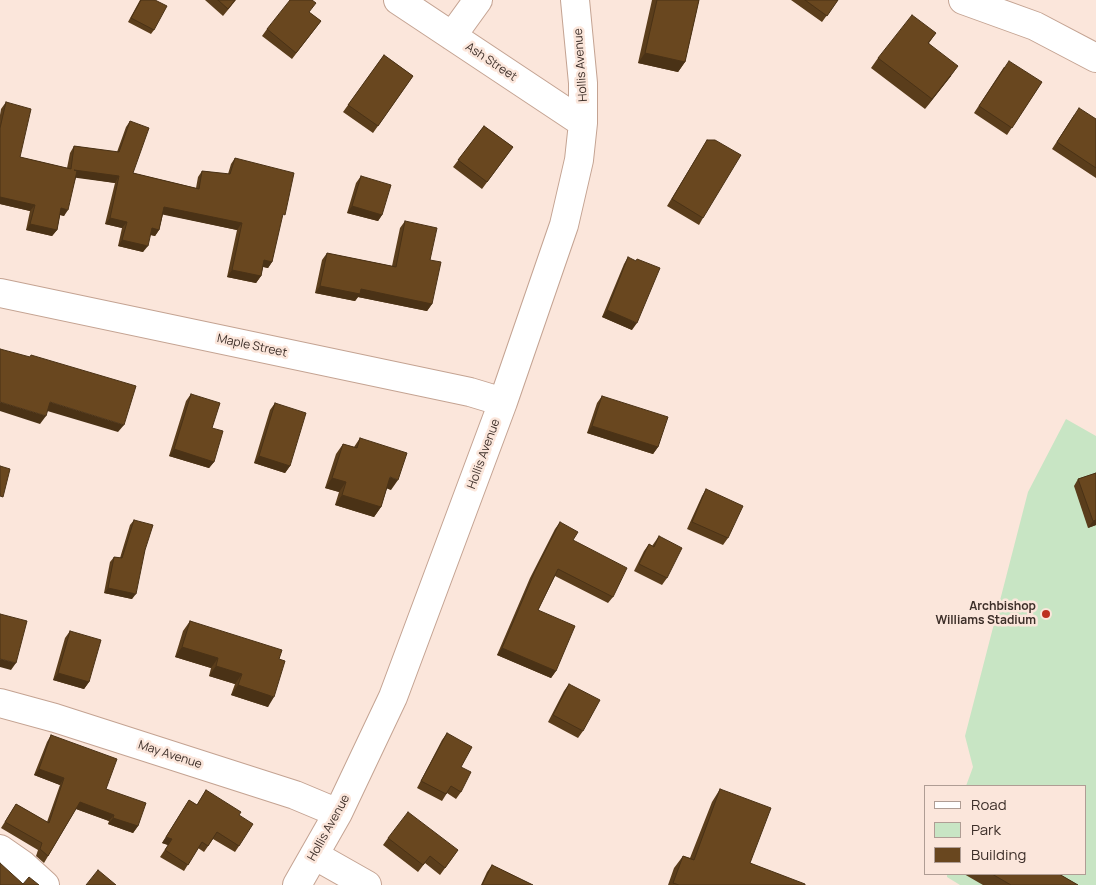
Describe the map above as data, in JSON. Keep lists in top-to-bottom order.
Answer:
{
  "streets": {
    "street": [
      "Ash Street",
      "Hollis Avenue",
      "Maple Street",
      "May Avenue"
    ]
  },
  "crossings": [
    ["Ash Street", "Hollis Avenue"],
    ["Hollis Avenue", "Maple Street"],
    ["Hollis Avenue", "May Avenue"]
  ],
  "places": ["Archbishop Williams Stadium"],
  "legend": ["Road", "Park", "Building"]
}
